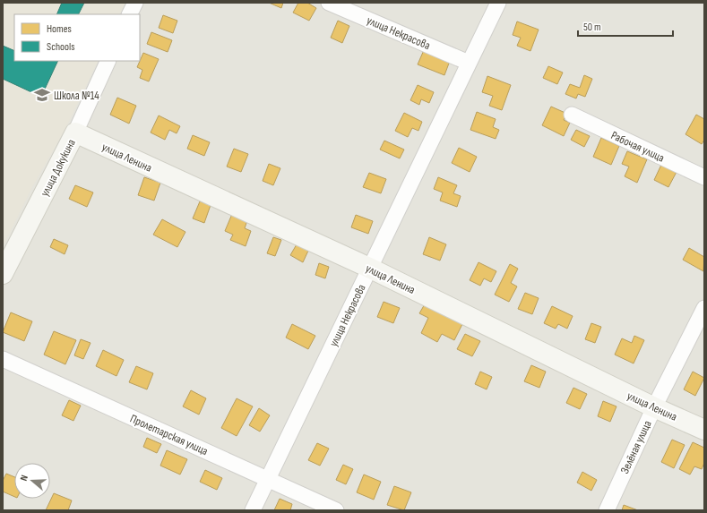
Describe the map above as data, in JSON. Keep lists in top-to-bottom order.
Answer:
{
  "streets": {
    "street": [
      "улица Некрасова",
      "Рабочая улица",
      "улица Ленина",
      "улица Докукина",
      "Пролетарская улица",
      "Зелёная улица"
    ]
  },
  "crossings": [
    ["улица Некрасова", "улица Ленина"],
    ["улица Некрасова", "Пролетарская улица"],
    ["улица Ленина", "улица Докукина"],
    ["улица Ленина", "Зелёная улица"]
  ],
  "places": {
    "school or university": ["Школа №14"]
  },
  "legend": ["Homes", "Schools"],
  "scale_bar": "50 m",
  "north": "left"
}
